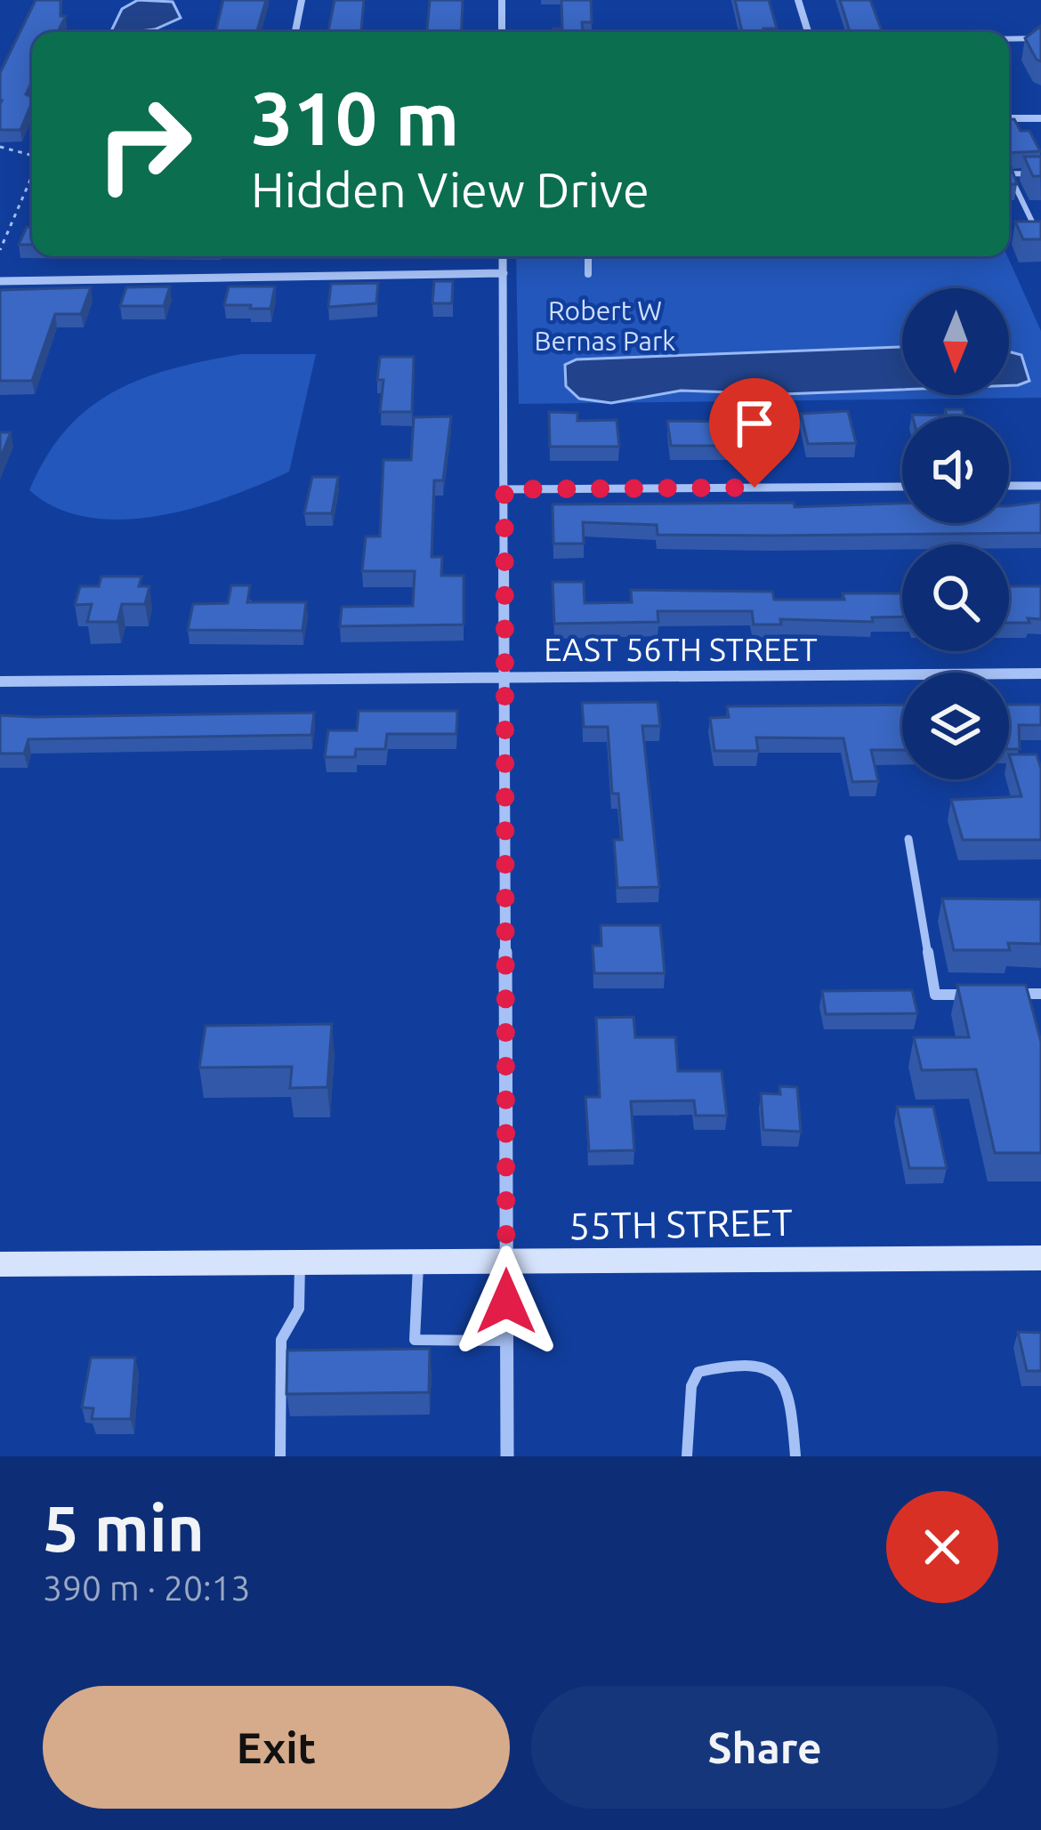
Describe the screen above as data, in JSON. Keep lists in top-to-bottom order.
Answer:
{
  "streets": {
    "main road": ["55TH STREET"],
    "street": ["EAST 56TH STREET"]
  },
  "parks": ["Robert W Bernas Park"],
  "north": "bottom",
  "page": {
    "turn": ["310 m", "Hidden View Drive"],
    "heading": ["5 min", "390 m · 20:13"],
    "buttons": ["Exit", "Share"]
  }
}
